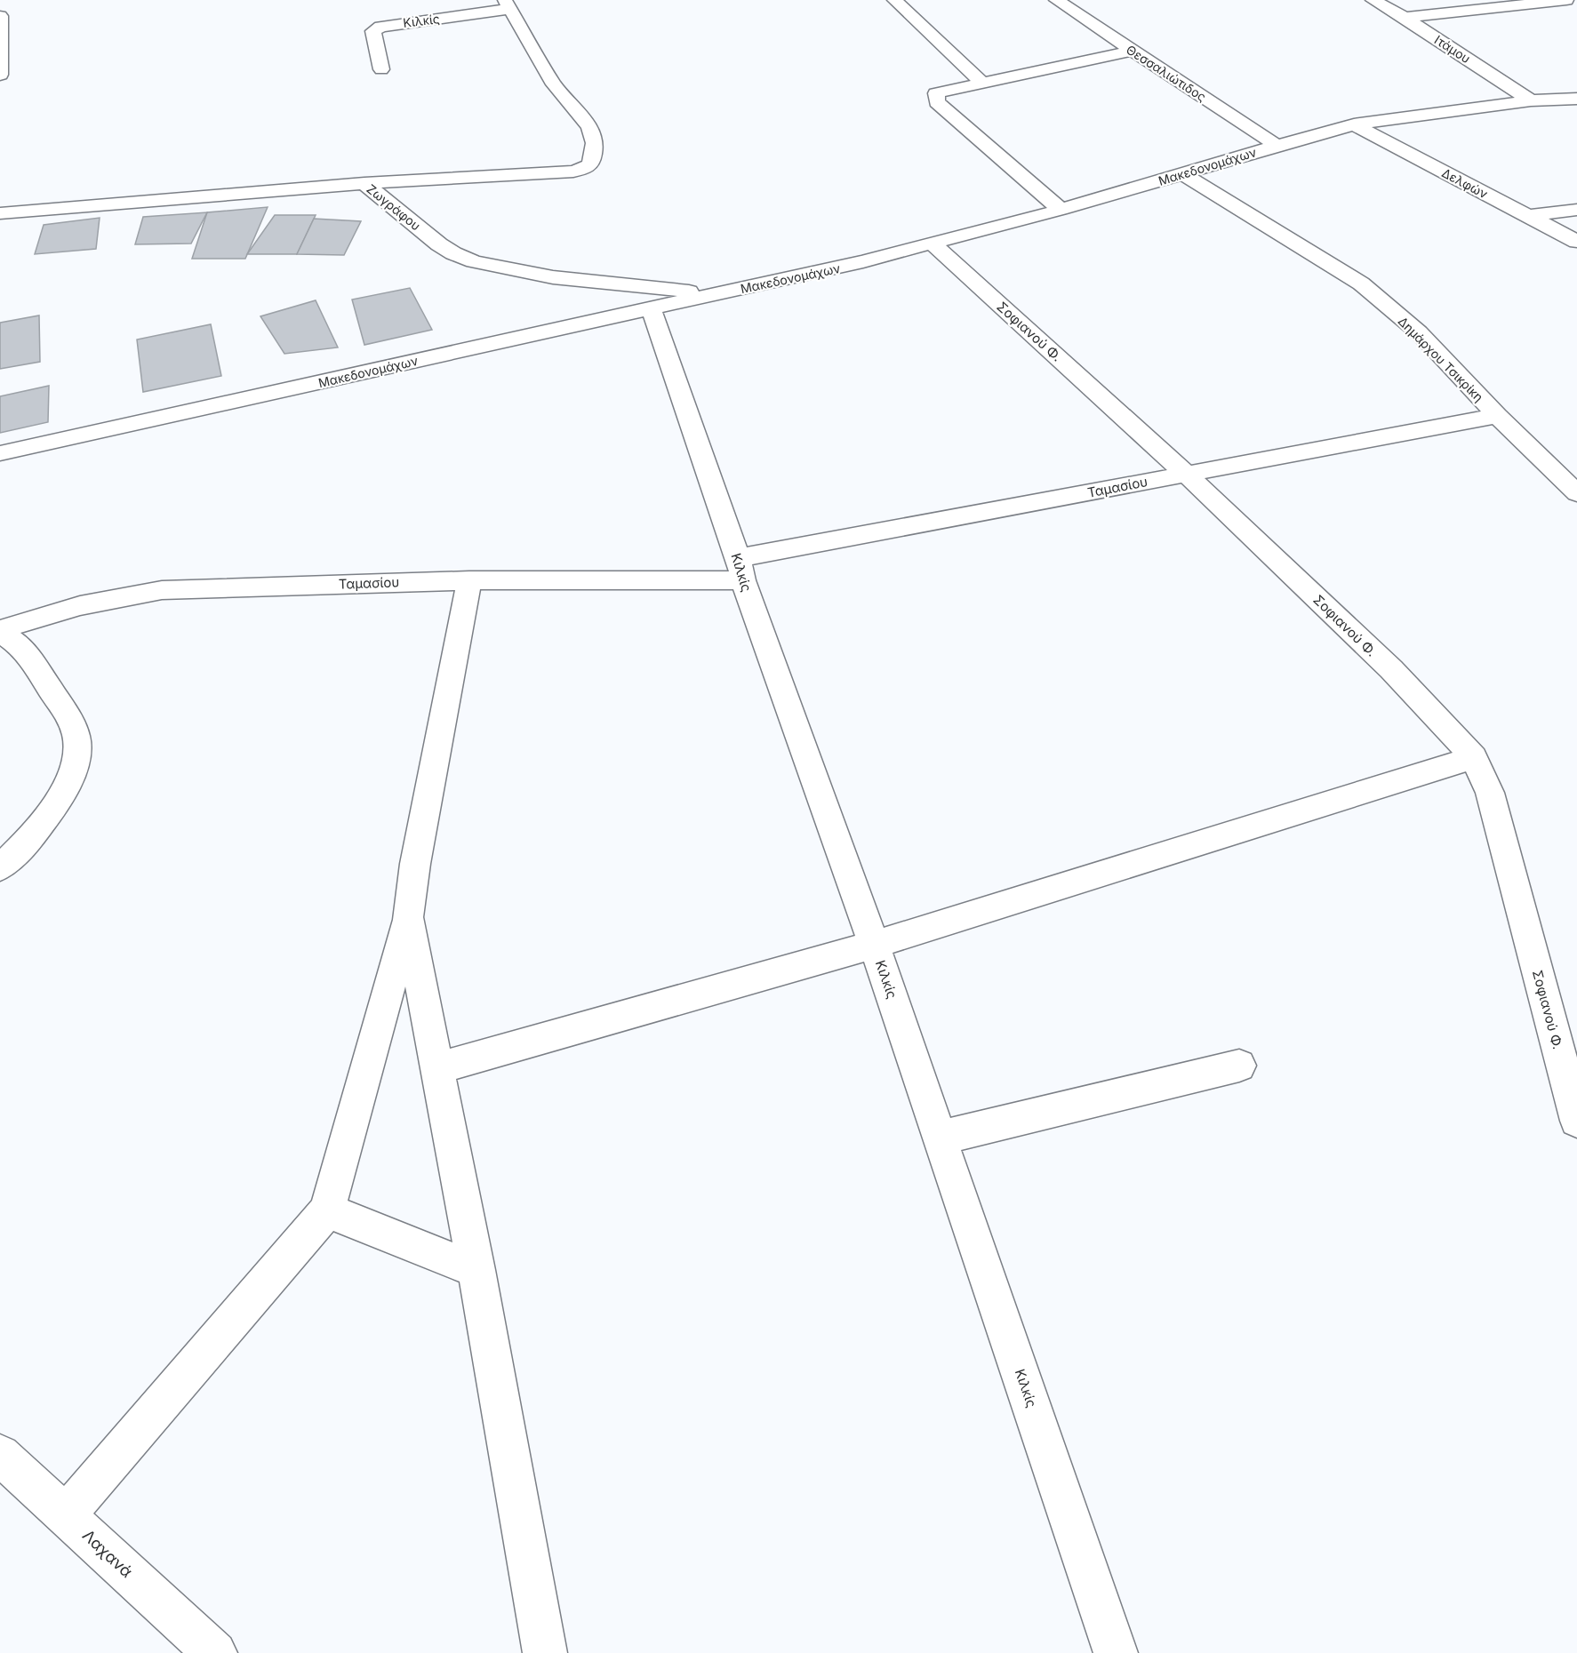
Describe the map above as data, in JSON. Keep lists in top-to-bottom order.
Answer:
{
  "streets": {
    "street": [
      "Κιλκίς",
      "Ιτάμου",
      "Θεσσαλιώτιδος",
      "Μακεδονομάχων",
      "Δελφών",
      "Ζωγράφου",
      "Σοφιανού Φ.",
      "Δημάρχου Τσικρίκη",
      "Ταμασίου",
      "Λαχανά"
    ]
  },
  "crossings": [
    ["Κιλκίς", "Μακεδονομάχων"],
    ["Κιλκίς", "Ζωγράφου"],
    ["Κιλκίς", "Ταμασίου"],
    ["Ιτάμου", "Μακεδονομάχων"],
    ["Θεσσαλιώτιδος", "Μακεδονομάχων"],
    ["Μακεδονομάχων", "Δελφών"],
    ["Μακεδονομάχων", "Ζωγράφου"],
    ["Μακεδονομάχων", "Σοφιανού Φ."],
    ["Μακεδονομάχων", "Δημάρχου Τσικρίκη"],
    ["Σοφιανού Φ.", "Ταμασίου"],
    ["Δημάρχου Τσικρίκη", "Ταμασίου"]
  ]
}
